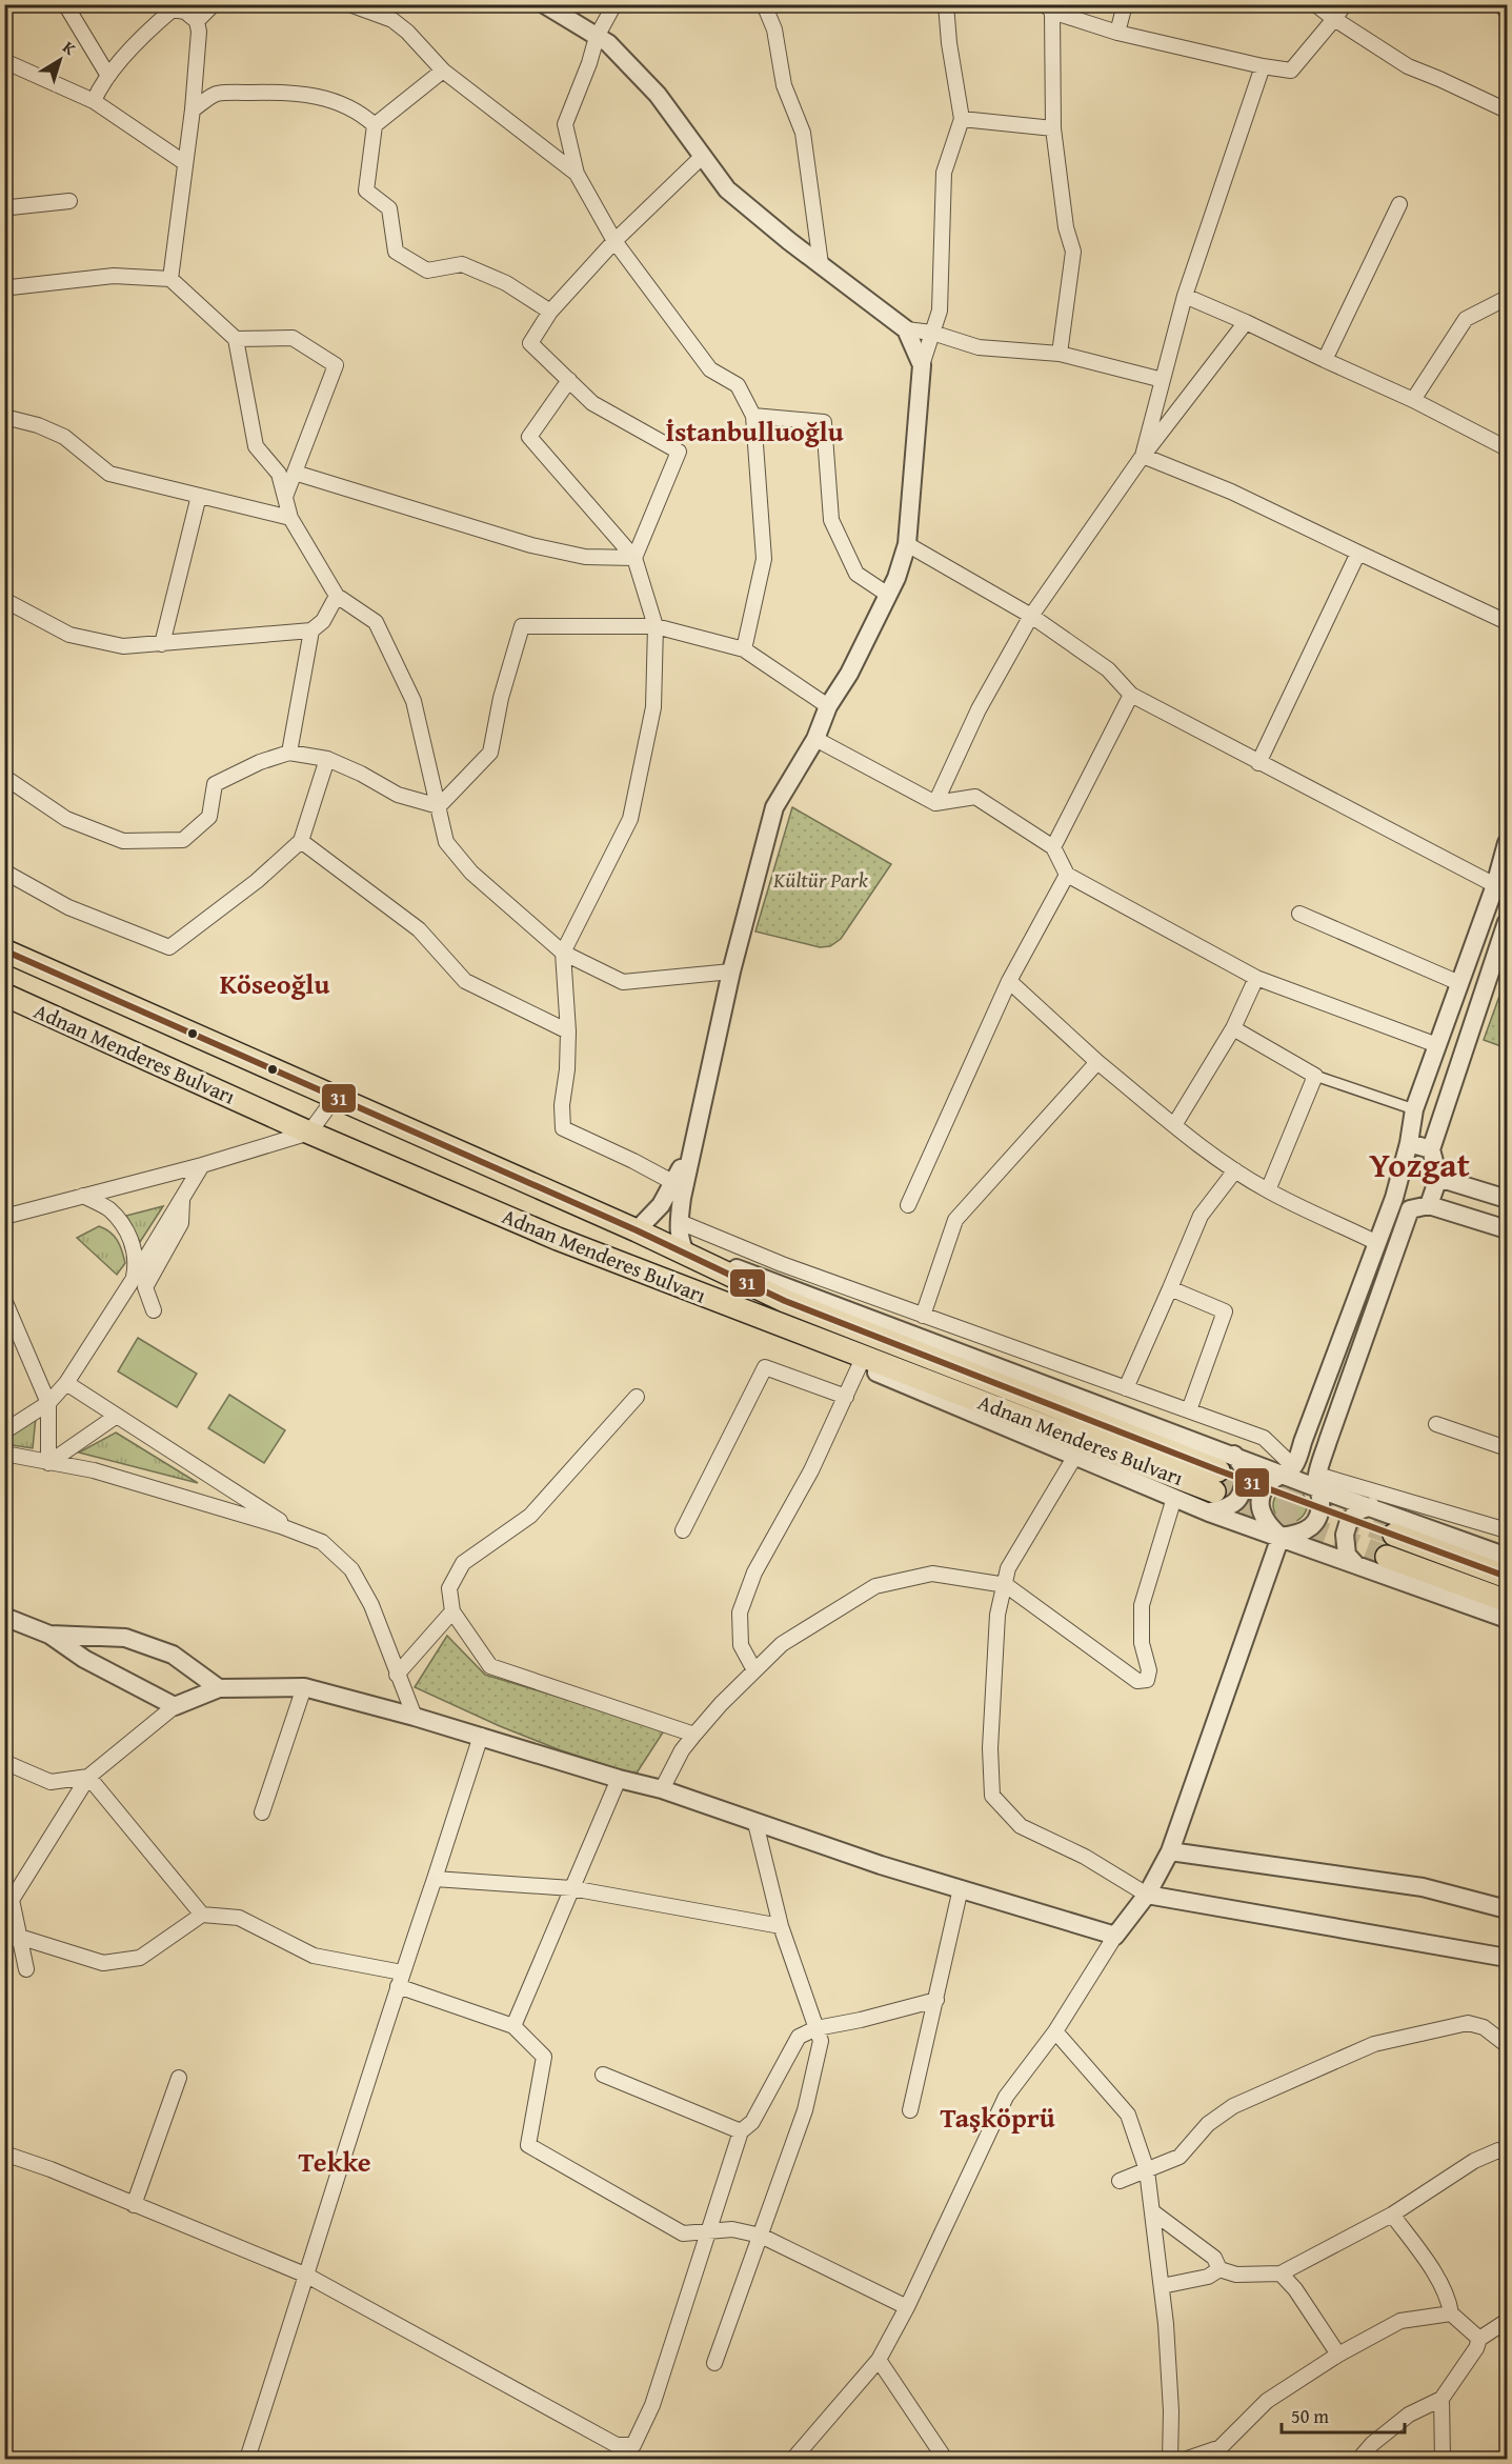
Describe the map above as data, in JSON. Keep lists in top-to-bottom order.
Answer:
{
  "streets": {
    "highway": ["Adnan Menderes Bulvarı"]
  },
  "districts": [
    "İstanbulluoğlu",
    "Köseoğlu",
    "Yozgat",
    "Taşköprü",
    "Tekke"
  ],
  "parks": ["Kültür Park"],
  "lines": ["transit line 31"],
  "scale_bar": "50 m",
  "north": "top right"
}
